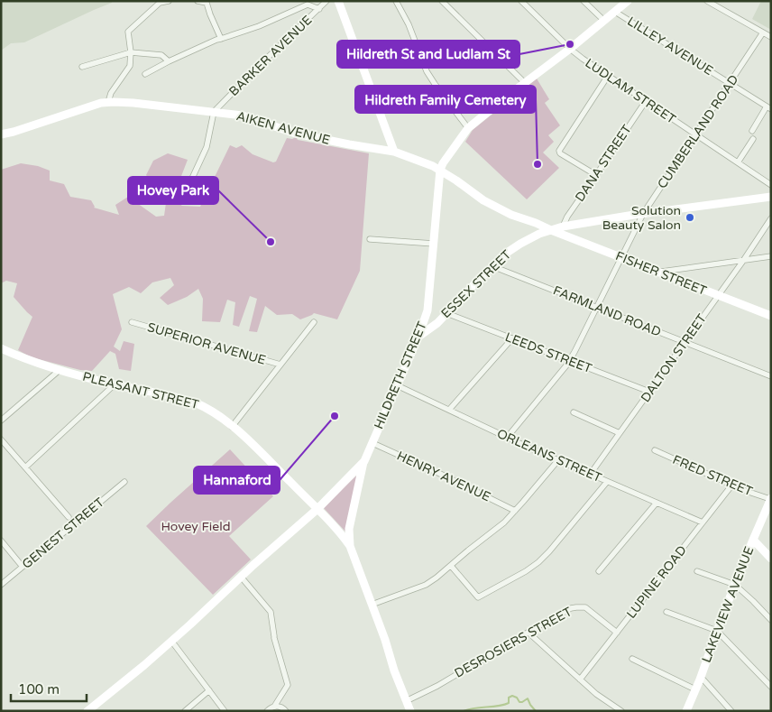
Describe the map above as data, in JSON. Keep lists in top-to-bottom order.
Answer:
{
  "streets": {
    "street": [
      "LILLEY AVENUE",
      "BARKER AVENUE",
      "LUDLAM STREET",
      "AIKEN AVENUE",
      "CUMBERLAND ROAD",
      "DANA STREET",
      "FISHER STREET",
      "ESSEX STREET",
      "FARMLAND ROAD",
      "SUPERIOR AVENUE",
      "LEEDS STREET",
      "DALTON STREET",
      "HILDRETH STREET",
      "PLEASANT STREET",
      "ORLEANS STREET",
      "FRED STREET",
      "HENRY AVENUE",
      "GENEST STREET",
      "LUPINE ROAD",
      "LAKEVIEW AVENUE",
      "DESROSIERS STREET"
    ]
  },
  "crossings": [
    ["LILLEY AVENUE", "CUMBERLAND ROAD"],
    ["LILLEY AVENUE", "HILDRETH STREET"],
    ["BARKER AVENUE", "AIKEN AVENUE"],
    ["LUDLAM STREET", "CUMBERLAND ROAD"],
    ["LUDLAM STREET", "DANA STREET"],
    ["LUDLAM STREET", "HILDRETH STREET"],
    ["AIKEN AVENUE", "FISHER STREET"],
    ["AIKEN AVENUE", "ESSEX STREET"],
    ["AIKEN AVENUE", "HILDRETH STREET"],
    ["CUMBERLAND ROAD", "FISHER STREET"],
    ["CUMBERLAND ROAD", "FARMLAND ROAD"],
    ["CUMBERLAND ROAD", "LEEDS STREET"],
    ["CUMBERLAND ROAD", "ORLEANS STREET"],
    ["DANA STREET", "ESSEX STREET"],
    ["FISHER STREET", "ESSEX STREET"],
    ["FISHER STREET", "DALTON STREET"],
    ["ESSEX STREET", "FARMLAND ROAD"],
    ["ESSEX STREET", "LEEDS STREET"],
    ["ESSEX STREET", "HILDRETH STREET"],
    ["FARMLAND ROAD", "DALTON STREET"],
    ["LEEDS STREET", "DALTON STREET"],
    ["DALTON STREET", "ORLEANS STREET"],
    ["HILDRETH STREET", "PLEASANT STREET"],
    ["HILDRETH STREET", "ORLEANS STREET"],
    ["HILDRETH STREET", "HENRY AVENUE"],
    ["PLEASANT STREET", "DESROSIERS STREET"],
    ["ORLEANS STREET", "LUPINE ROAD"],
    ["FRED STREET", "LUPINE ROAD"],
    ["FRED STREET", "LAKEVIEW AVENUE"],
    ["LUPINE ROAD", "DESROSIERS STREET"]
  ],
  "parks": ["Hovey Field"],
  "places": [
    "Hildreth St and Ludlam St",
    "Hildreth Family Cemetery",
    "Solution Beauty Salon",
    "Hovey Park",
    "Hannaford"
  ],
  "scale_bar": "100 m"
}
